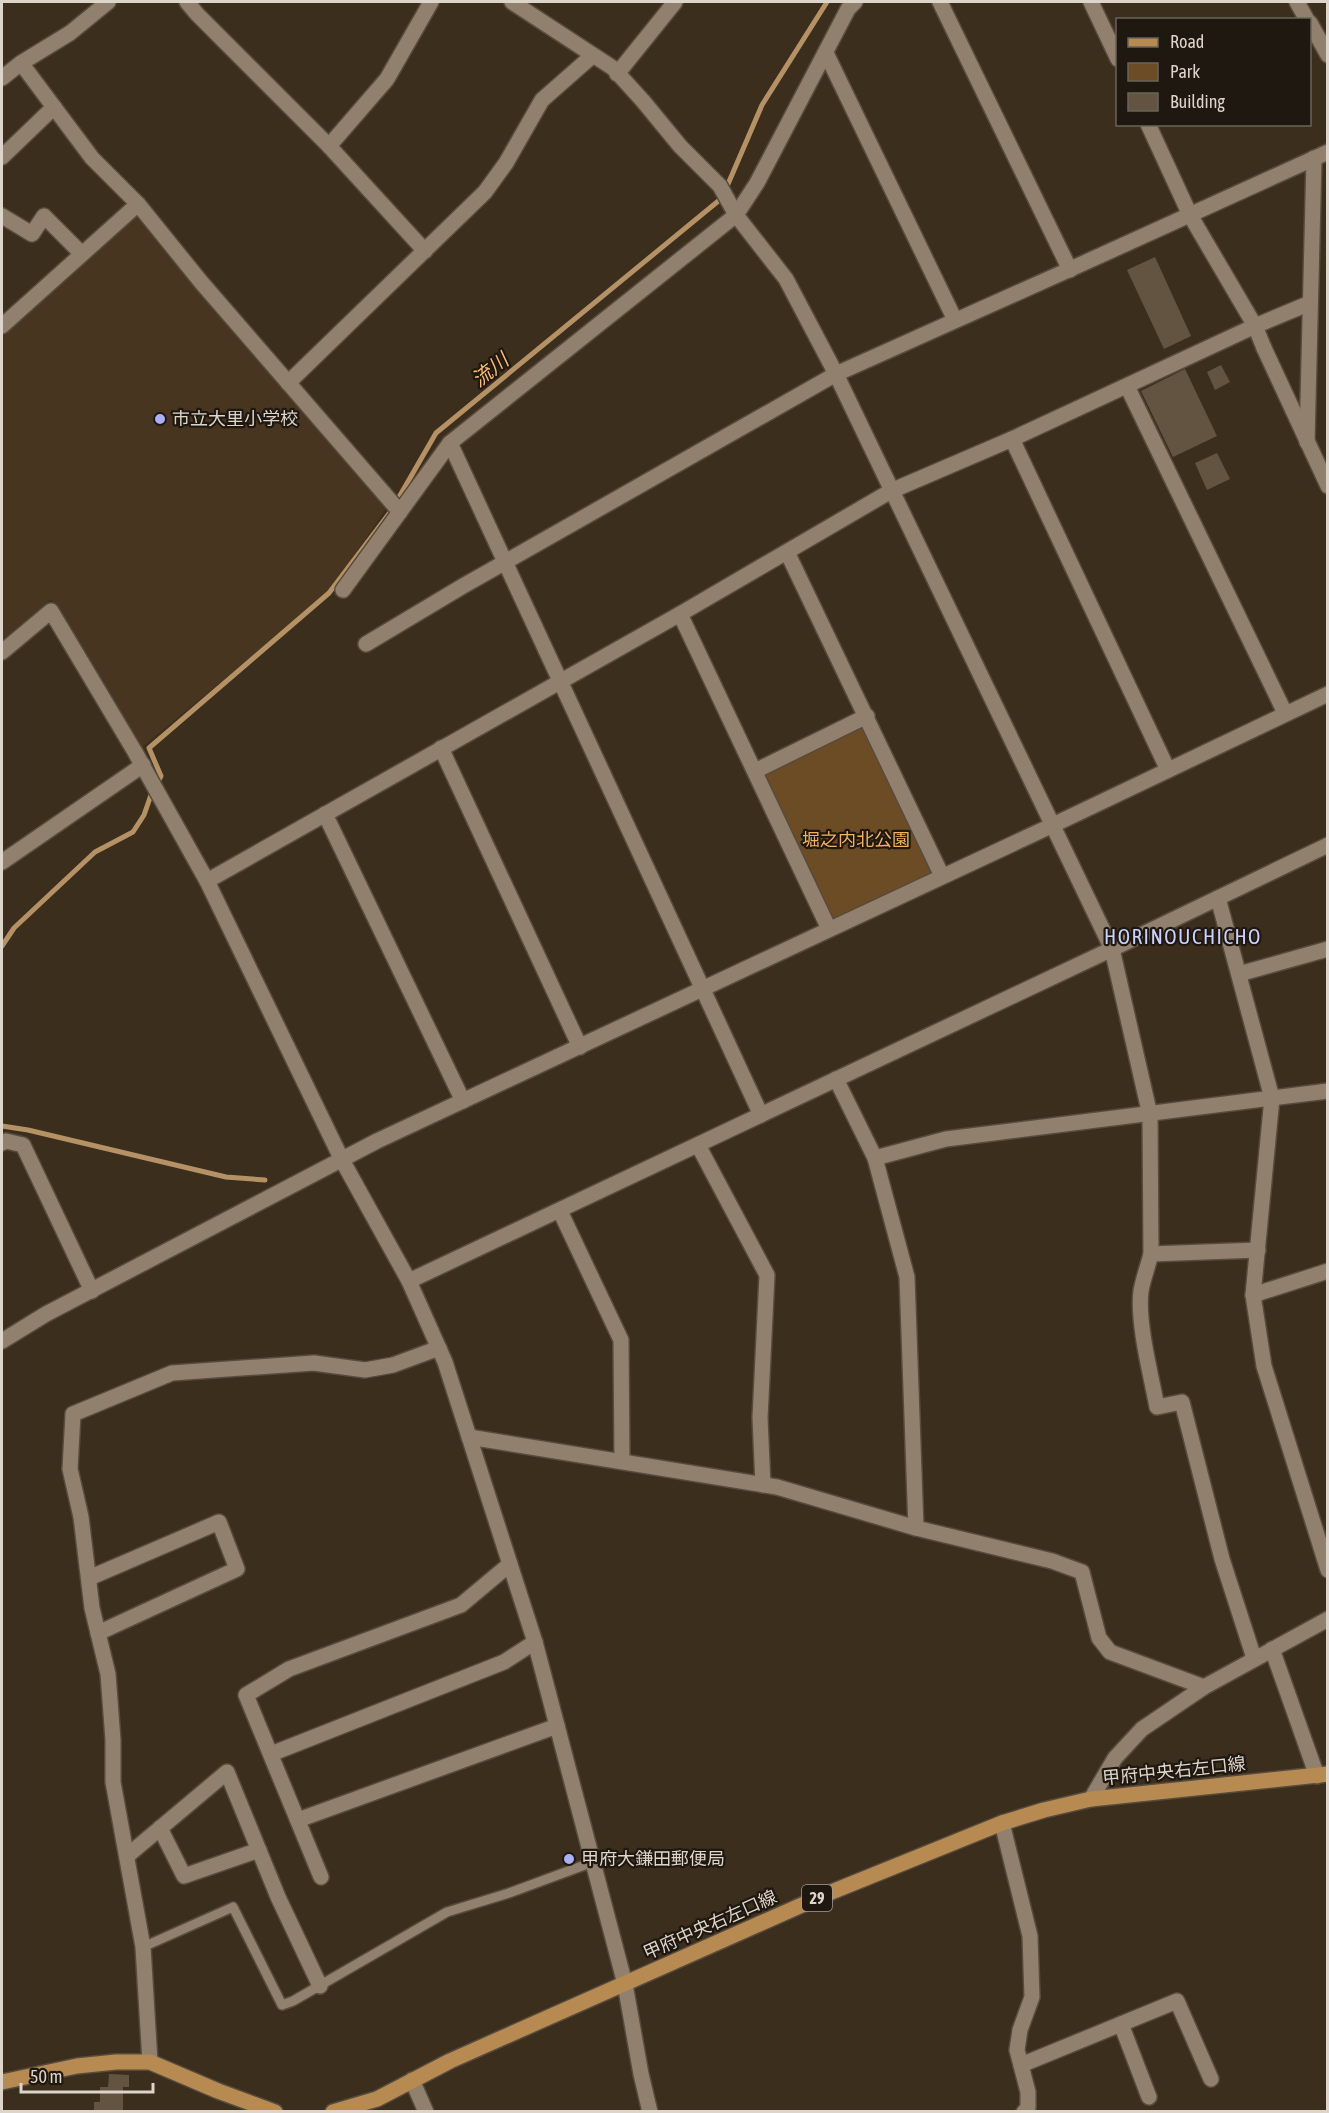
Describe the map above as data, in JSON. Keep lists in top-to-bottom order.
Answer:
{
  "streets": {
    "main road": ["甲府中央右左口線", "29"]
  },
  "districts": ["HORINOUCHICHO"],
  "water": ["流川"],
  "parks": ["堀之内北公園"],
  "places": ["市立大里小学校", "甲府大鎌田郵便局"],
  "legend": ["Road", "Park", "Building"],
  "scale_bar": "50 m"
}
